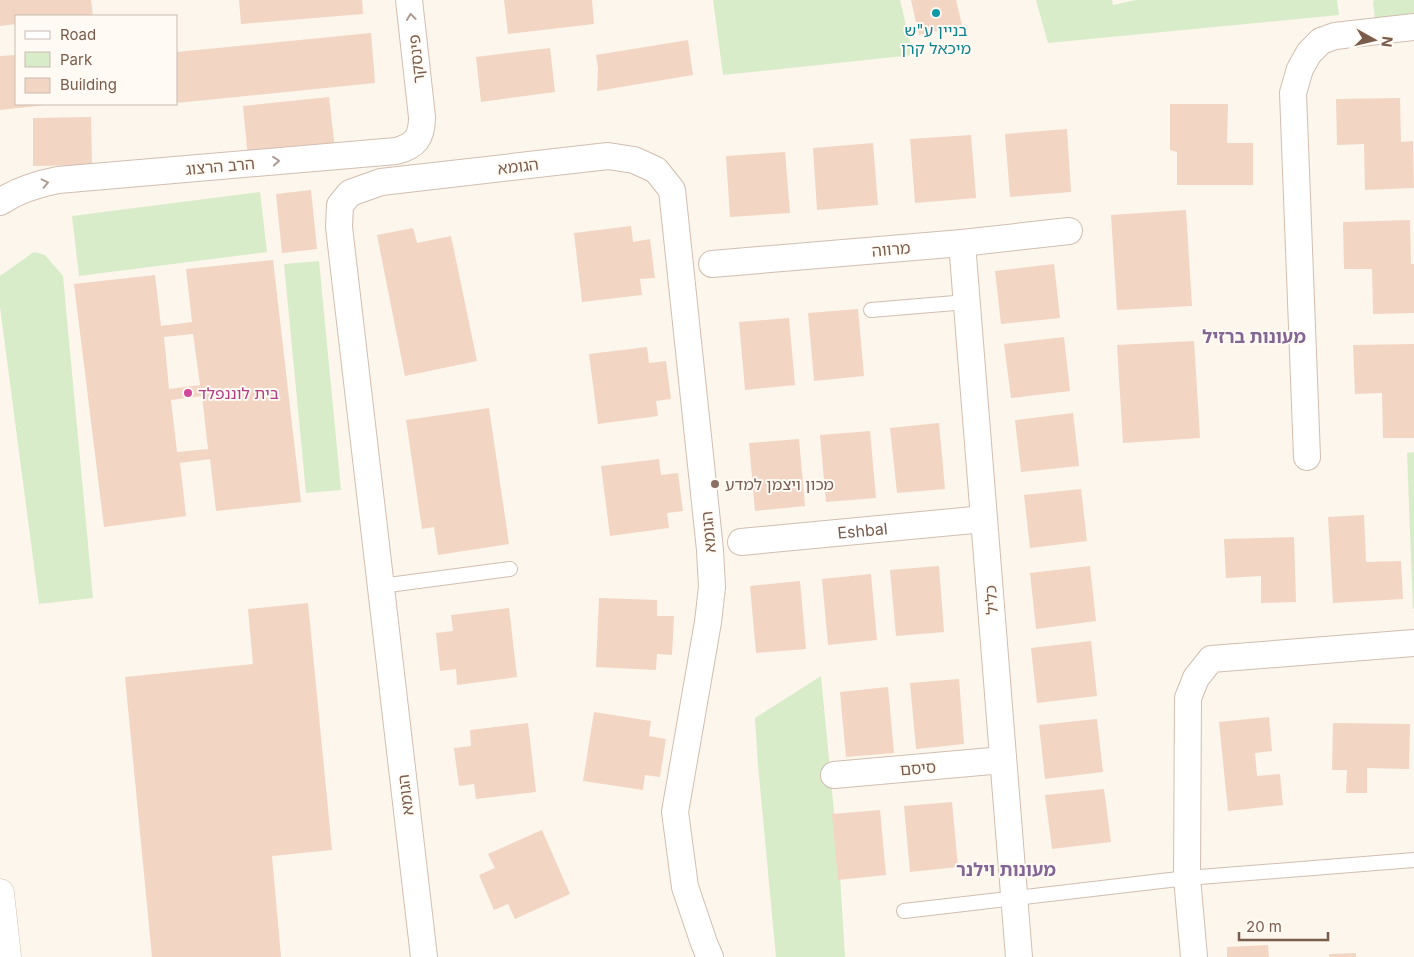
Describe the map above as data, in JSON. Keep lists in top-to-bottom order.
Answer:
{
  "streets": {
    "street": [
      "פינסקר",
      "הרב הרצוג",
      "הגומא",
      "מרווה",
      "Eshbal",
      "כליל",
      "סיסם"
    ]
  },
  "crossings": [
    ["פינסקר", "הרב הרצוג"],
    ["מרווה", "כליל"],
    ["Eshbal", "כליל"],
    ["כליל", "סיסם"]
  ],
  "one_way": ["פינסקר", "הרב הרצוג"],
  "districts": ["מעונות ברזיל", "מעונות וילנר"],
  "places": ["בניין ע\"ש מיכאל קרן", "בית לוננפלד", "מכון ויצמן למדע"],
  "legend": ["Road", "Park", "Building"],
  "scale_bar": "20 m",
  "north": "right"
}
